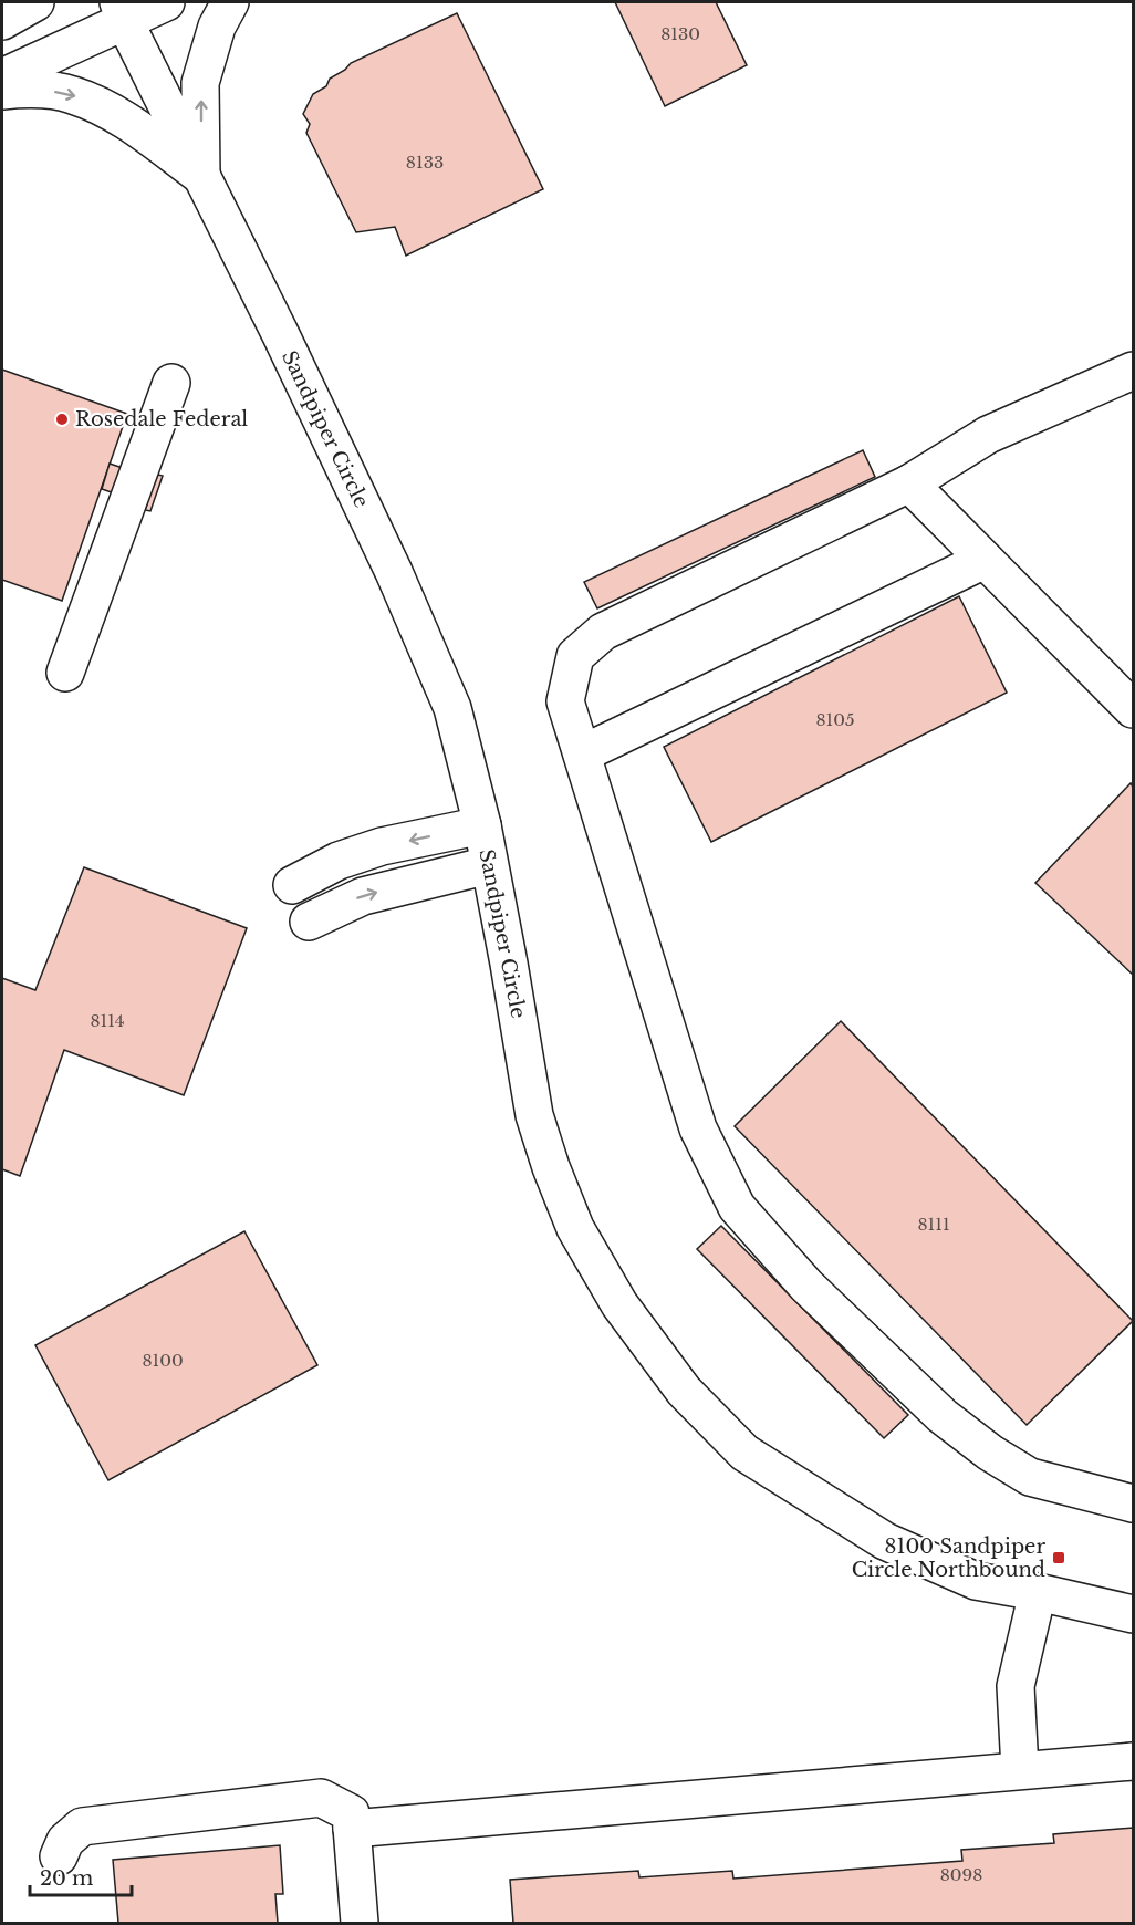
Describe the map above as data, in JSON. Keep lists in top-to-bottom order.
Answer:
{
  "streets": {
    "street": ["Sandpiper Circle"]
  },
  "places": {
    "other": ["Rosedale Federal"],
    "transit": ["8100 Sandpiper Circle Northbound"]
  },
  "house_numbers": [
    "8130",
    "8133",
    "8105",
    "8114",
    "8111",
    "8100",
    "8098"
  ],
  "scale_bar": "20 m"
}
